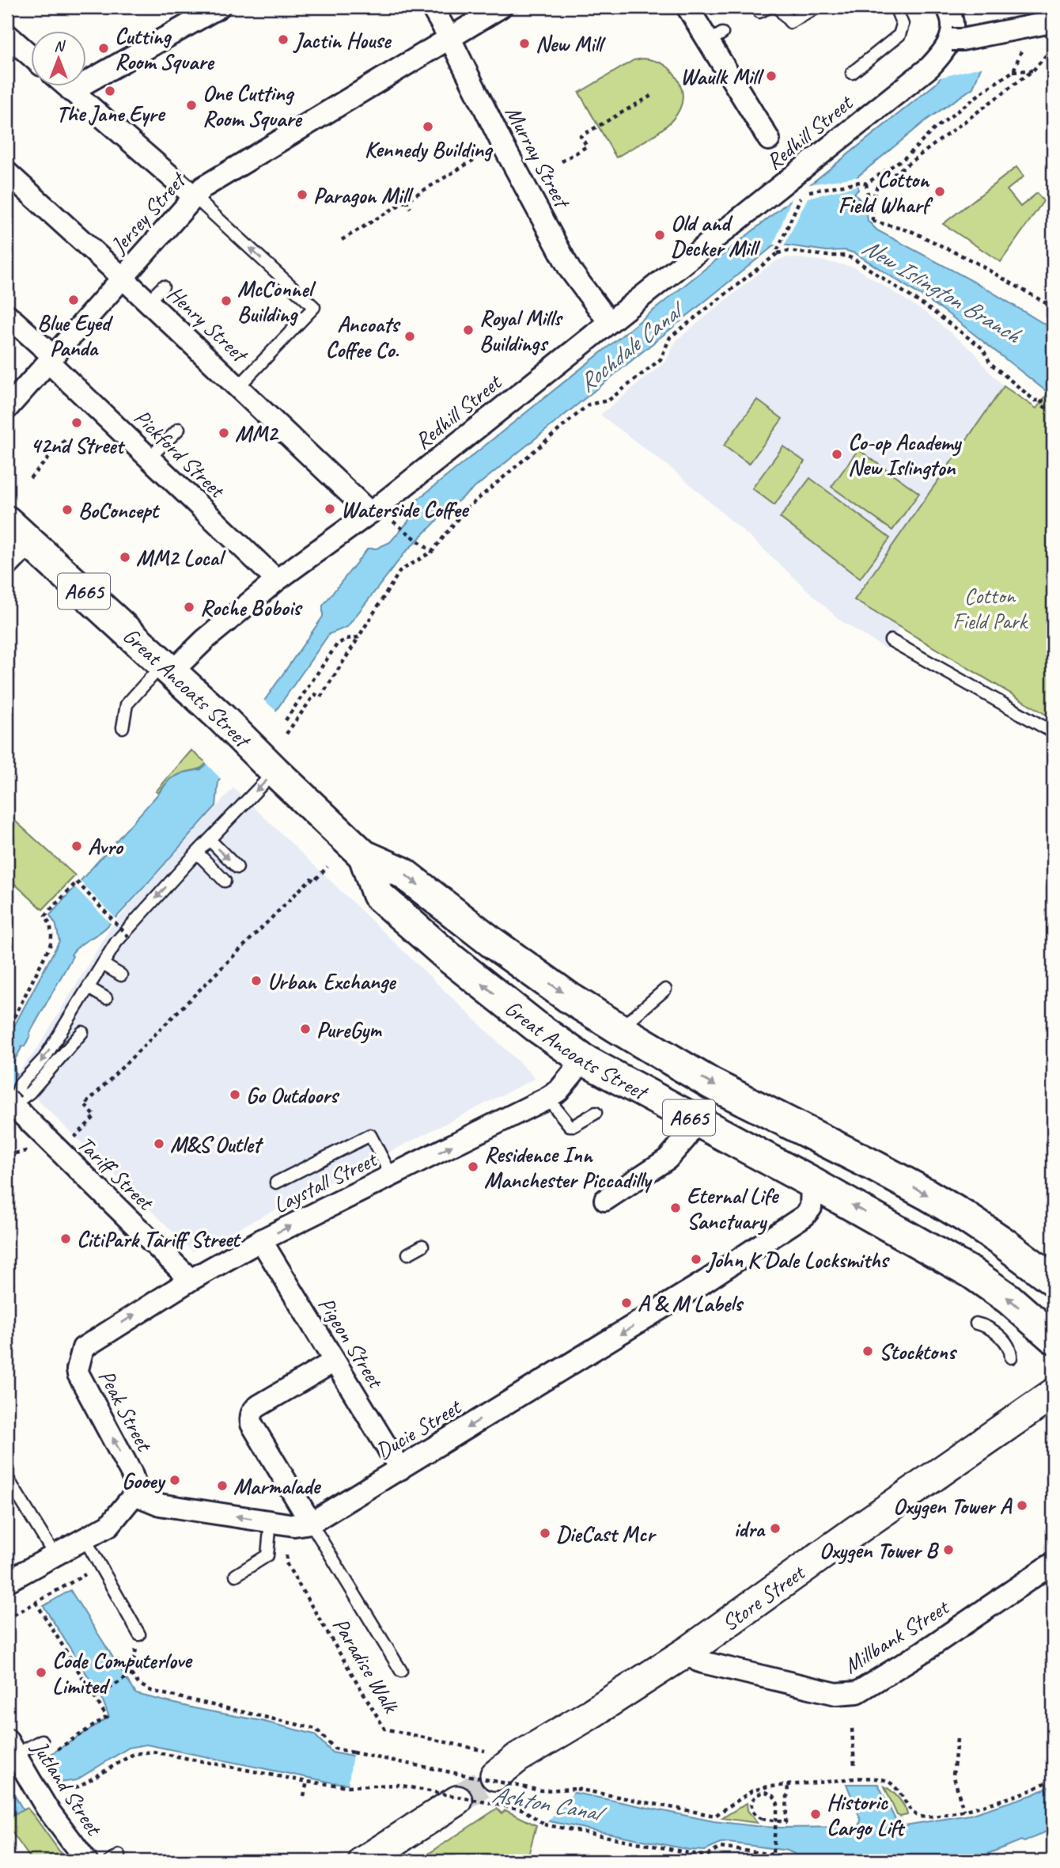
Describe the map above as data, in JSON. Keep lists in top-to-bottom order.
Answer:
{
  "streets": {
    "highway": ["A665", "Great Ancoats Street"],
    "street": [
      "Redhill Street",
      "Murray Street",
      "Jersey Street",
      "Henry Street",
      "Pickford Street",
      "Tariff Street",
      "Laystall Street",
      "Pigeon Street",
      "Peak Street",
      "Ducie Street",
      "Store Street",
      "Millbank Street",
      "Jutland Street"
    ],
    "path": ["Paradise Walk"]
  },
  "crossings": [
    ["Redhill Street", "Murray Street"],
    ["Redhill Street", "Henry Street"],
    ["Redhill Street", "Pickford Street"],
    ["Redhill Street", "Great Ancoats Street"],
    ["Murray Street", "Jersey Street"],
    ["Jersey Street", "Henry Street"],
    ["Jersey Street", "Pickford Street"],
    ["Great Ancoats Street", "Laystall Street"],
    ["Great Ancoats Street", "Ducie Street"],
    ["Tariff Street", "Laystall Street"],
    ["Laystall Street", "Pigeon Street"],
    ["Laystall Street", "Peak Street"],
    ["Pigeon Street", "Ducie Street"],
    ["Peak Street", "Ducie Street"],
    ["Ducie Street", "Paradise Walk"],
    ["Store Street", "Millbank Street"],
    ["Store Street", "Paradise Walk"]
  ],
  "one_way": ["Laystall Street", "Peak Street", "Ducie Street"],
  "water": ["New Islington Branch", "Rochdale Canal", "Ashton Canal"],
  "parks": ["Cotton Field Park"],
  "places": [
    "Jactin House",
    "New Mill",
    "Cutting Room Square",
    "Waulk Mill",
    "The Jane Eyre",
    "One Cutting Room Square",
    "Kennedy Building",
    "Cotton Field Wharf",
    "Paragon Mill",
    "Old and Decker Mill",
    "Blue Eyed Panda",
    "McConnel Building",
    "Royal Mills Buildings",
    "Ancoats Coffee Co.",
    "42nd Street",
    "MM2",
    "Co-op Academy New Islington",
    "Waterside Coffee",
    "BoConcept",
    "MM2 Local",
    "Roche Bobois",
    "Avro",
    "Urban Exchange",
    "PureGym",
    "Go Outdoors",
    "M&S Outlet",
    "Residence Inn Manchester Piccadilly",
    "Eternal Life Sanctuary",
    "CitiPark Tariff Street",
    "John K Dale Locksmiths",
    "A & M Labels",
    "Stocktons",
    "Gooey",
    "Marmalade",
    "Oxygen Tower A",
    "idra",
    "DieCast Mcr",
    "Oxygen Tower B",
    "Code Computerlove Limited",
    "Historic Cargo Lift"
  ],
  "north": "top"
}
